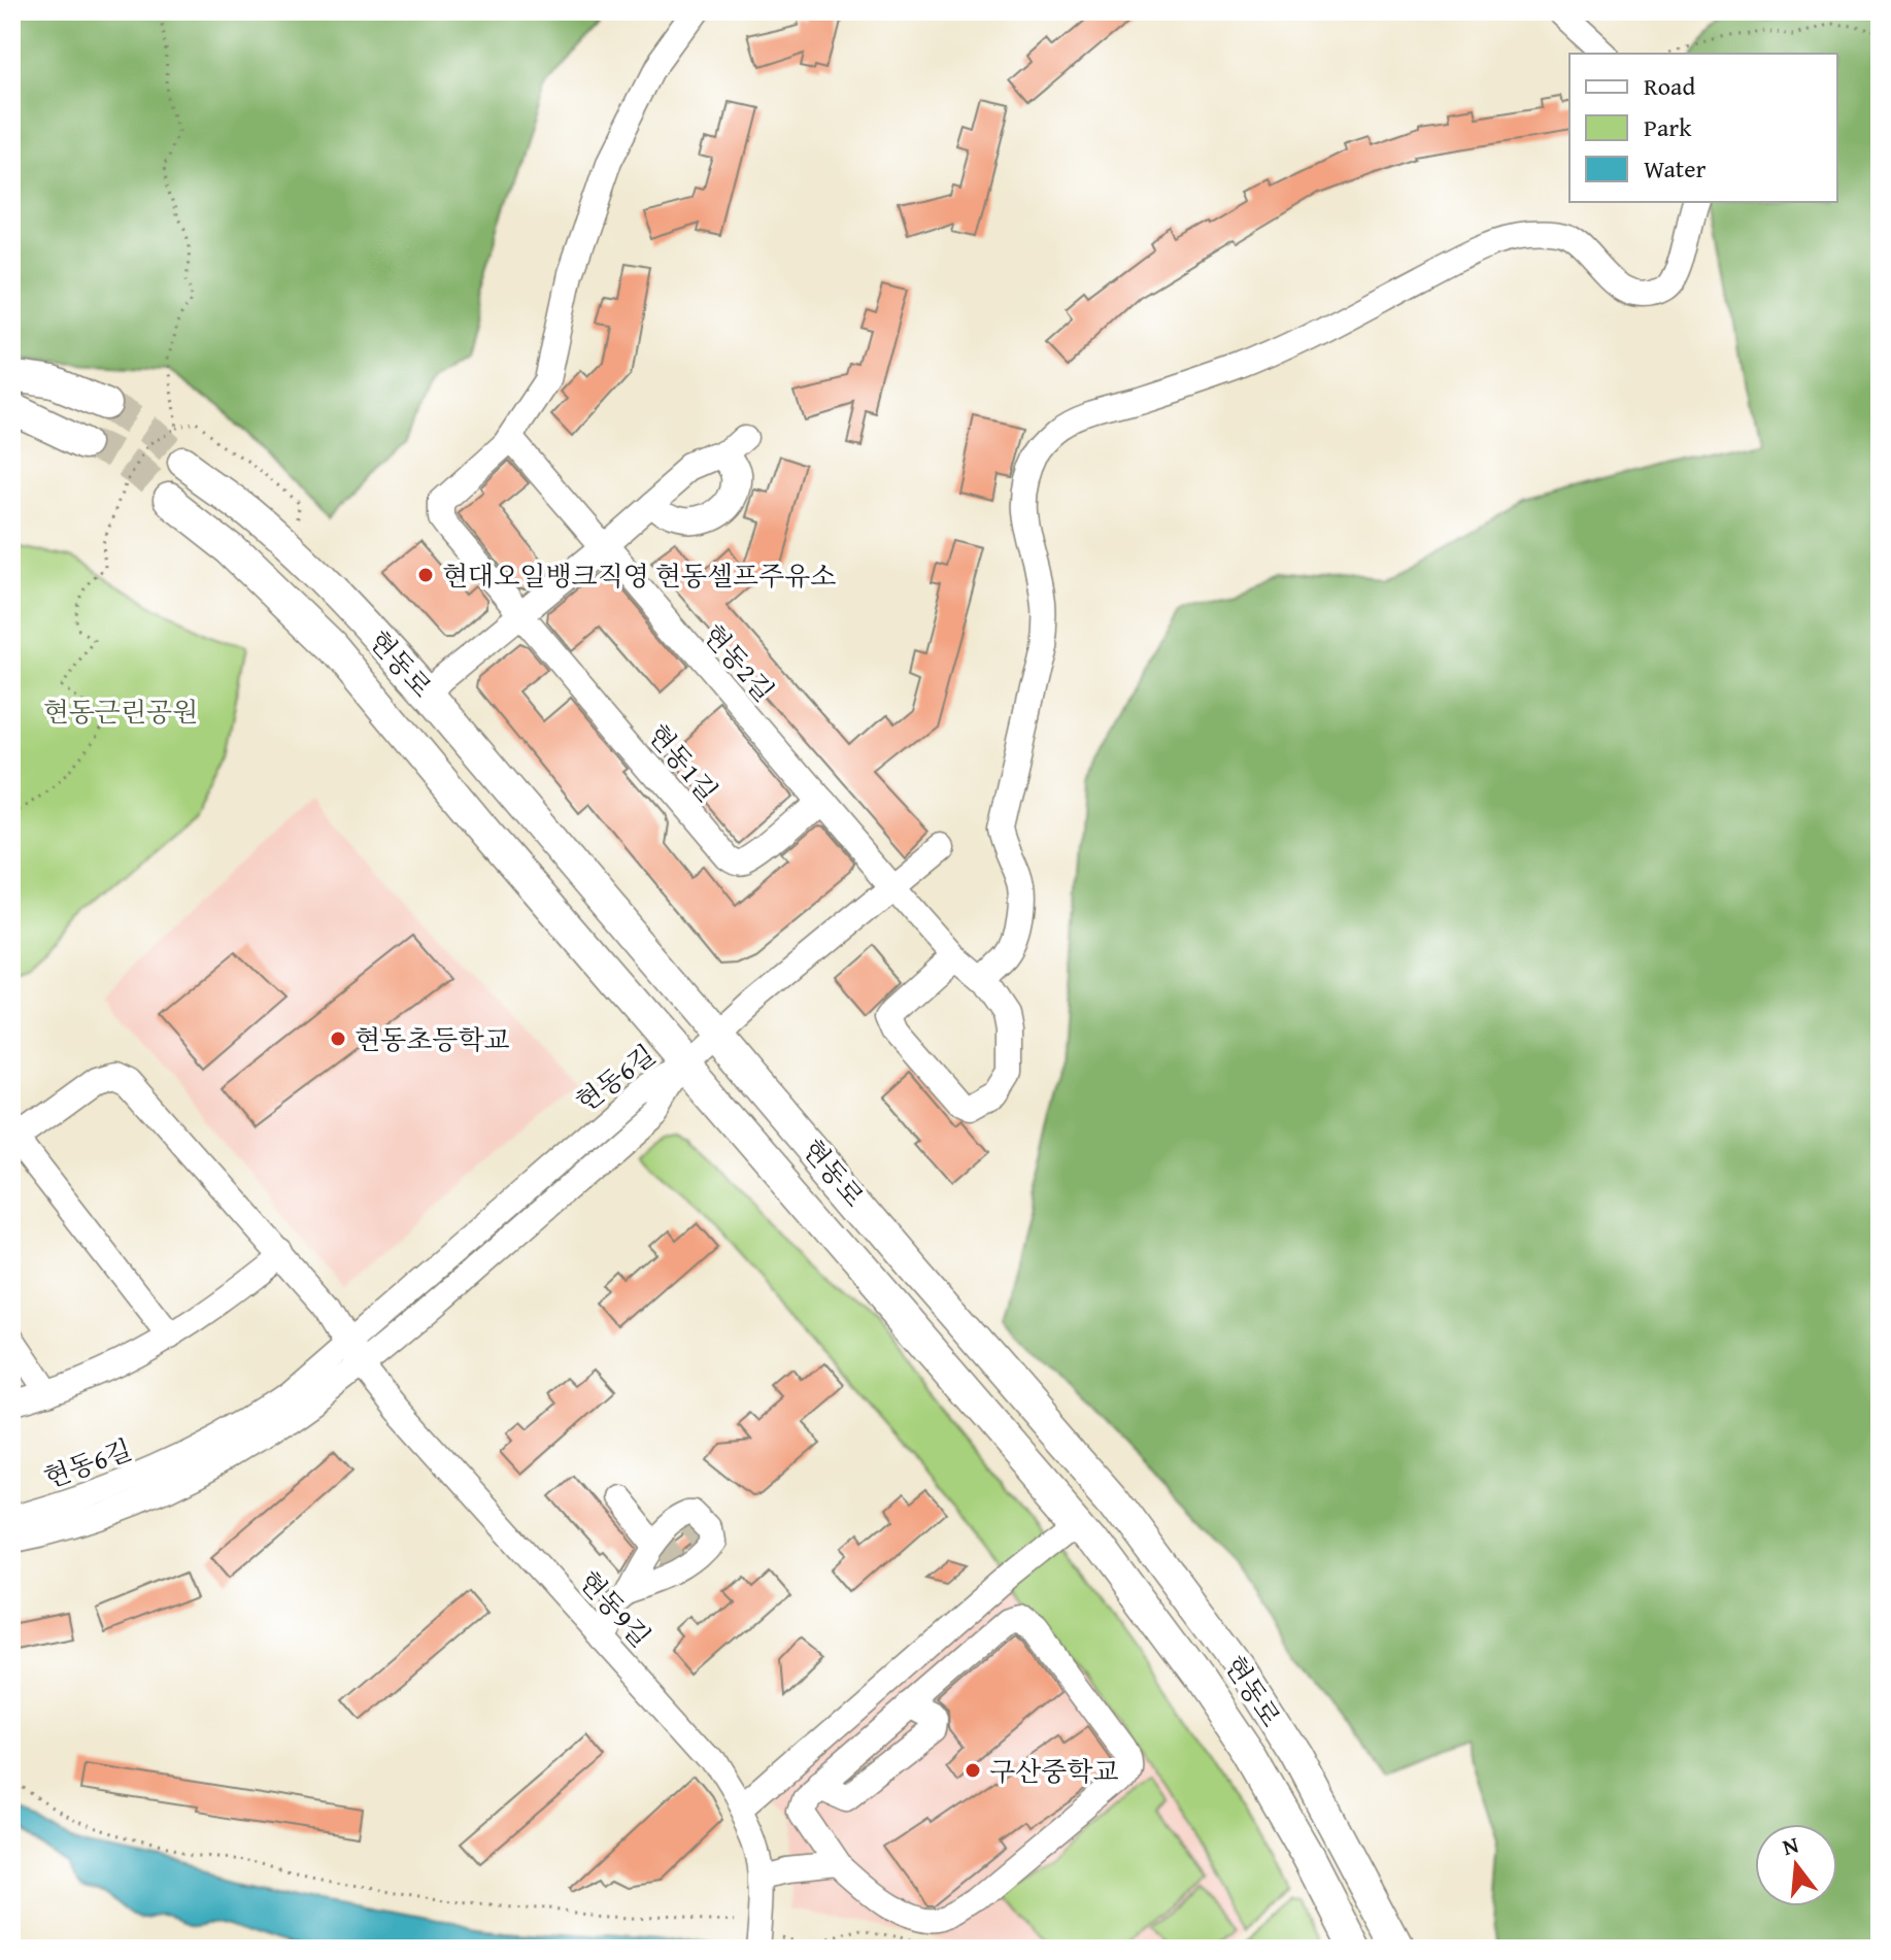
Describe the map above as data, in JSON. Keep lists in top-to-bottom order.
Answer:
{
  "streets": {
    "main road": ["현동로"],
    "street": [
      "현동2길",
      "현동1길",
      "현동6길",
      "현동9길"
    ]
  },
  "crossings": [
    ["현동2길", "현동1길"],
    ["현동로", "현동6길"],
    ["현동6길", "현동9길"]
  ],
  "parks": ["현동근린공원"],
  "places": ["현대오일뱅크직영 현동셀프주유소", "현동초등학교", "구산중학교"],
  "legend": ["Road", "Park", "Water"],
  "north": "top"
}
